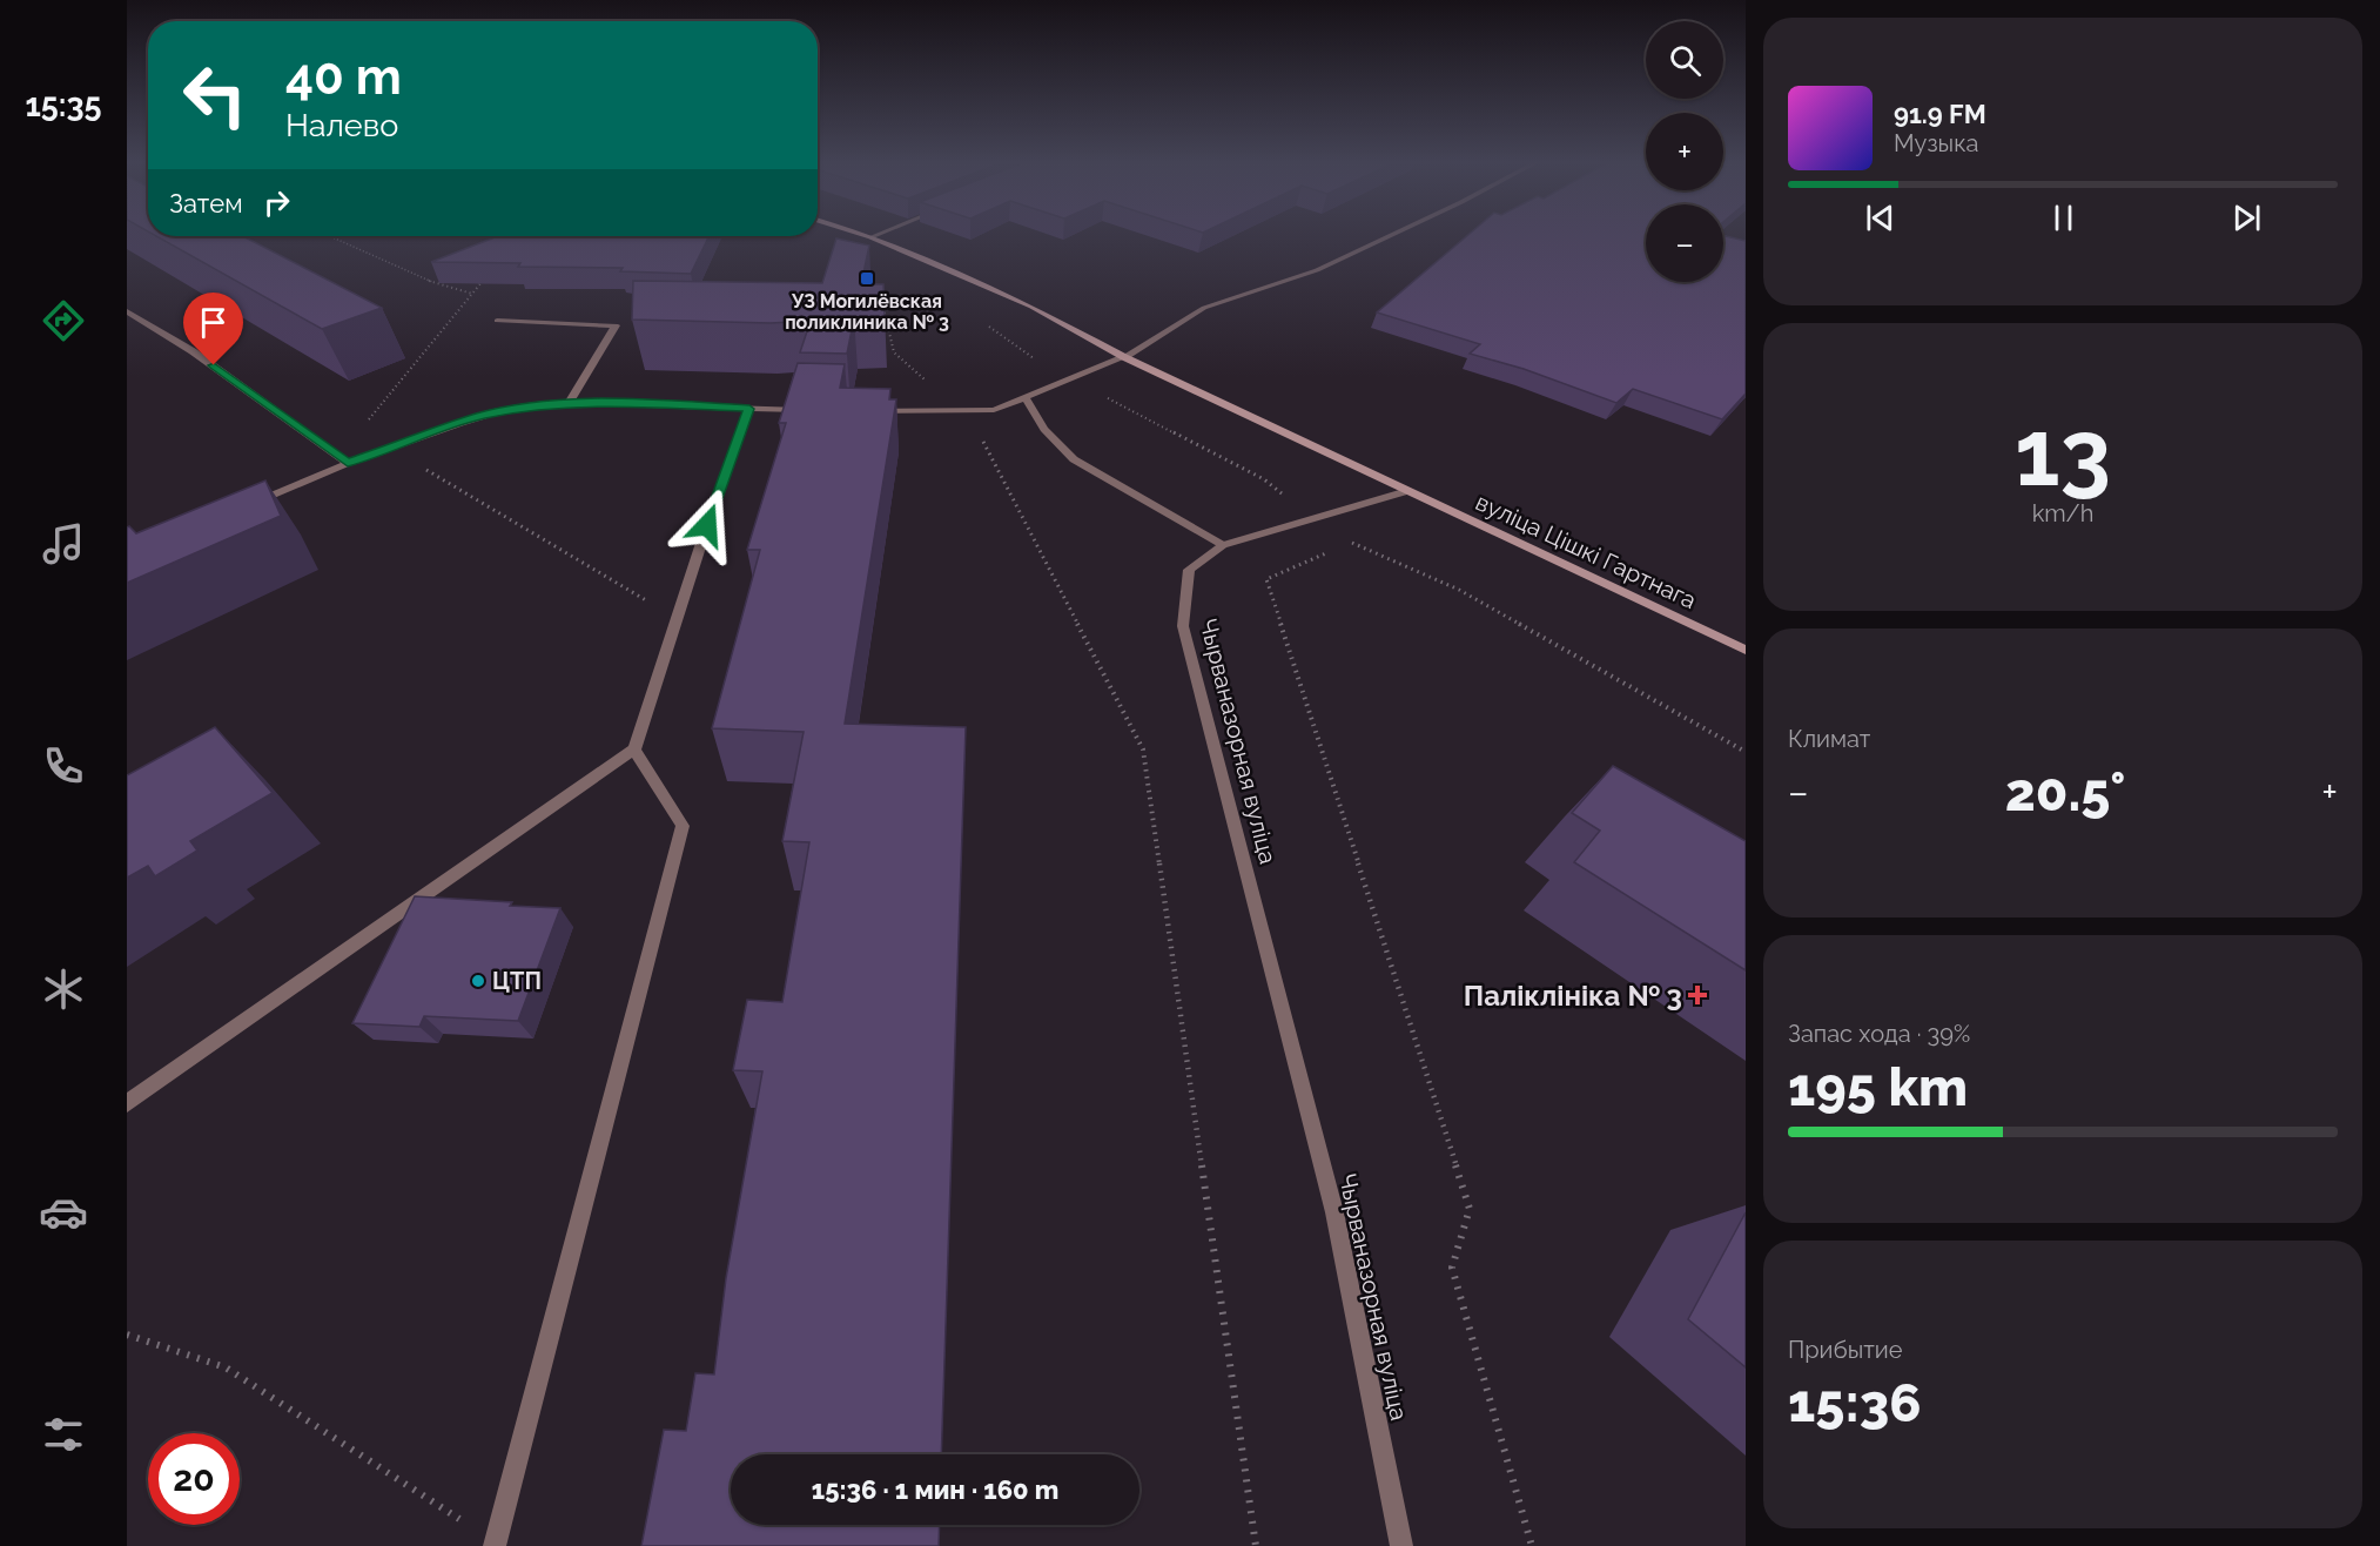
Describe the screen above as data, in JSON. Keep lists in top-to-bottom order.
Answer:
{
  "streets": {
    "street": ["вуліца Цішкі Гартнага", "Чырваназорная вуліца"]
  },
  "crossings": [
    ["вуліца Цішкі Гартнага", "Чырваназорная вуліца"]
  ],
  "places": {
    "transit": ["УЗ Могилёвская поликлиника № 3"],
    "other": ["ЦТП"],
    "health": ["Паліклініка № 3"]
  },
  "page": {
    "tabs": "15:35",
    "map_buttons": ["+", "−"],
    "turn": ["40 m", "Налево"],
    "song": ["91.9 FM", "Музыка"],
    "then": "Затем",
    "tile": [
      ["13", "km/h"],
      "Климат",
      ["Запас хода · 39%", "195 km"],
      ["Прибытие", "15:36"]
    ],
    "heat": ["−", "20.5°", "+"],
    "limit": "20",
    "trip": "15:36 · 1 мин · 160 m"
  }
}
